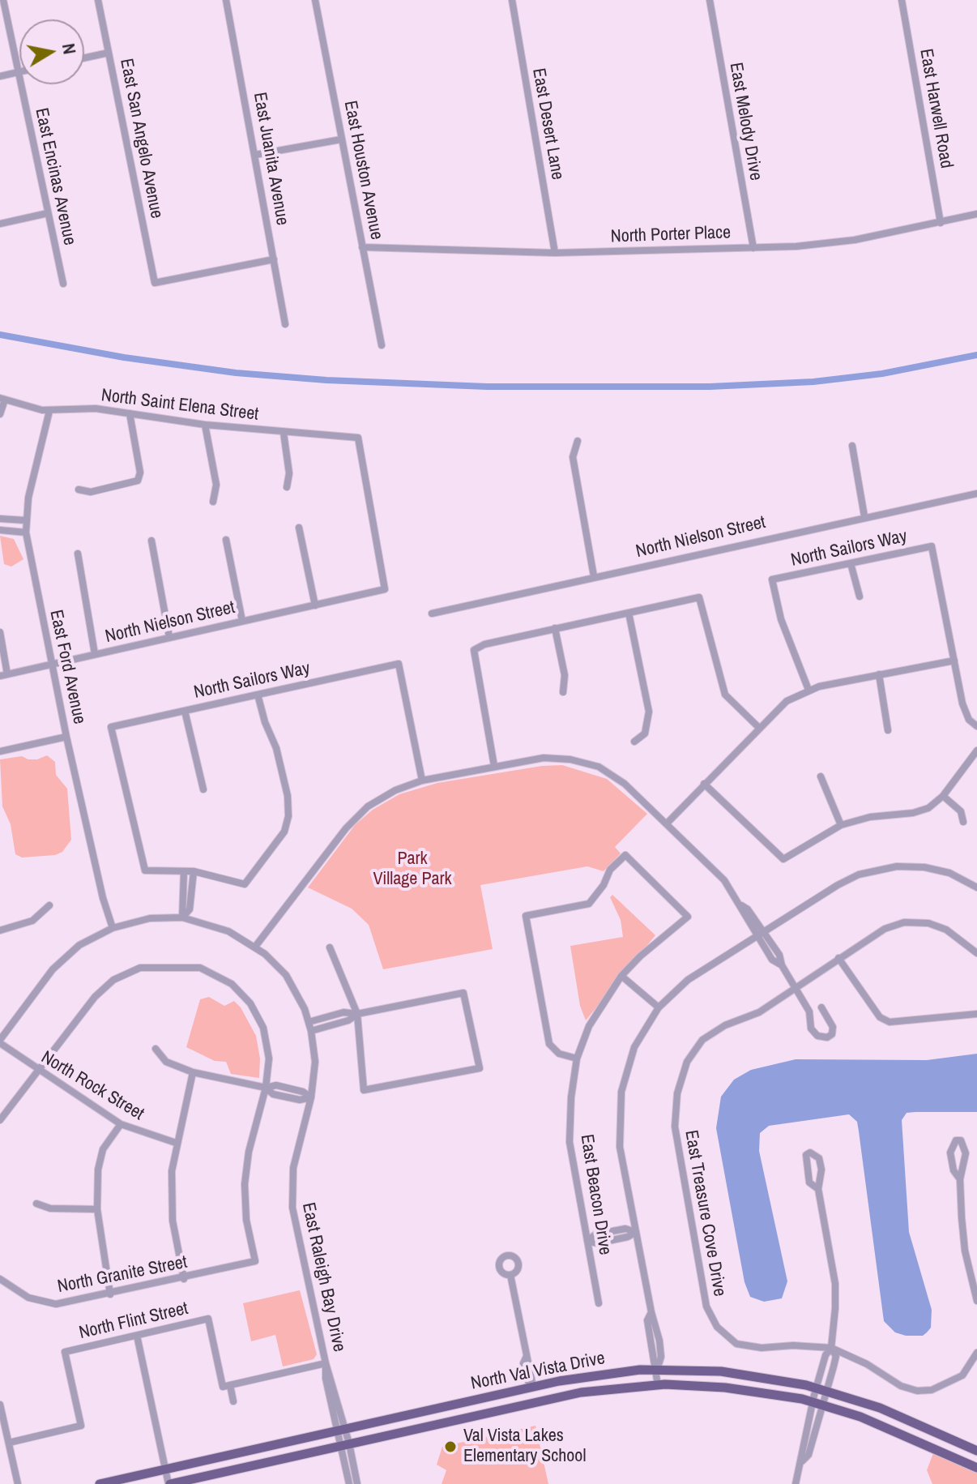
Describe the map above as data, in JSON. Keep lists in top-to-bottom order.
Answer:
{
  "streets": {
    "main road": ["North Val Vista Drive"],
    "street": [
      "East Harwell Road",
      "East Melody Drive",
      "East Desert Lane",
      "East San Angelo Avenue",
      "East Juanita Avenue",
      "East Houston Avenue",
      "East Encinas Avenue",
      "North Porter Place",
      "North Saint Elena Street",
      "North Nielson Street",
      "North Sailors Way",
      "East Ford Avenue",
      "North Rock Street",
      "East Beacon Drive",
      "East Treasure Cove Drive",
      "North Granite Street",
      "East Raleigh Bay Drive",
      "North Flint Street"
    ]
  },
  "crossings": [
    ["East Harwell Road", "North Porter Place"],
    ["East Melody Drive", "North Porter Place"],
    ["East Desert Lane", "North Porter Place"],
    ["East San Angelo Avenue", "East Juanita Avenue"],
    ["East Houston Avenue", "North Porter Place"],
    ["North Saint Elena Street", "North Nielson Street"],
    ["North Saint Elena Street", "East Ford Avenue"],
    ["North Nielson Street", "East Ford Avenue"],
    ["East Ford Avenue", "East Raleigh Bay Drive"],
    ["North Rock Street", "East Raleigh Bay Drive"],
    ["East Raleigh Bay Drive", "North Val Vista Drive"]
  ],
  "parks": ["Park Village Park"],
  "places": ["Val Vista Lakes Elementary School"],
  "north": "right"
}
